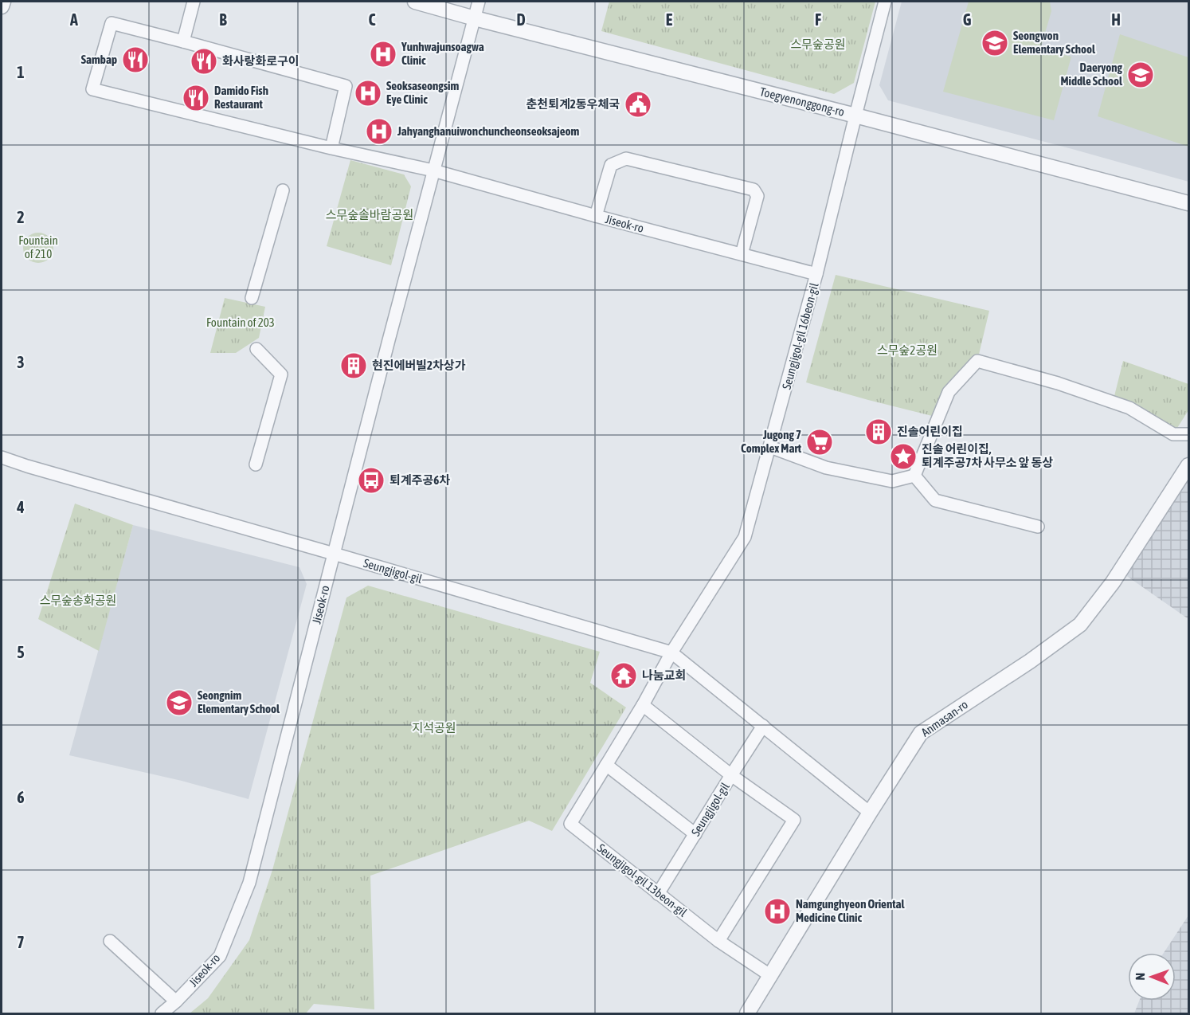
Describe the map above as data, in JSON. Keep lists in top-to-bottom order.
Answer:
{
  "streets": {
    "street": [
      "Toegyenonggong-ro",
      "Jiseok-ro",
      "Seungjigol-gil 16beon-gil",
      "Seungjigol-gil",
      "Anmasan-ro",
      "Seungjigol-gil 13beon-gil"
    ]
  },
  "crossings": [
    ["Toegyenonggong-ro", "Jiseok-ro"],
    ["Toegyenonggong-ro", "Seungjigol-gil 16beon-gil"],
    ["Jiseok-ro", "Seungjigol-gil 16beon-gil"],
    ["Jiseok-ro", "Seungjigol-gil"],
    ["Seungjigol-gil 16beon-gil", "Seungjigol-gil"],
    ["Seungjigol-gil 16beon-gil", "Seungjigol-gil 13beon-gil"],
    ["Seungjigol-gil", "Anmasan-ro"],
    ["Seungjigol-gil", "Seungjigol-gil 13beon-gil"],
    ["Anmasan-ro", "Seungjigol-gil 13beon-gil"]
  ],
  "parks": [
    "스무숲공원",
    "스무숲솔바람공원",
    "Fountain of 210",
    "Fountain of 203",
    "스무숲2공원",
    "스무숲송화공원",
    "지석공원"
  ],
  "places": {
    "school or university": ["Seongwon Elementary School", "Daeryong Middle School", "Seongnim Elementary School"],
    "hospital": [
      "Yunhwajunsoagwa Clinic",
      "Seoksaseongsim Eye Clinic",
      "Jahyanghanuiwonchuncheonseoksajeom",
      "Namgunghyeon Oriental Medicine Clinic"
    ],
    "restaurant": ["Sambap", "화사랑화로구이", "Damido Fish Restaurant"],
    "public building": ["춘천퇴계2동우체국"],
    "building": ["현진에버빌2차상가", "진솔어린이집"],
    "supermarket": ["Jugong 7 Complex Mart"],
    "place": ["진솔 어린이집, 퇴계주공7차 사무소 앞 동상"],
    "bus stop": ["퇴계주공6차"],
    "temple": ["나눔교회"]
  },
  "north": "left",
  "grid": {
    "columns": [
      "A",
      "B",
      "C",
      "D",
      "E",
      "F",
      "G",
      "H"
    ],
    "rows": [
      "1",
      "2",
      "3",
      "4",
      "5",
      "6",
      "7"
    ]
  }
}
